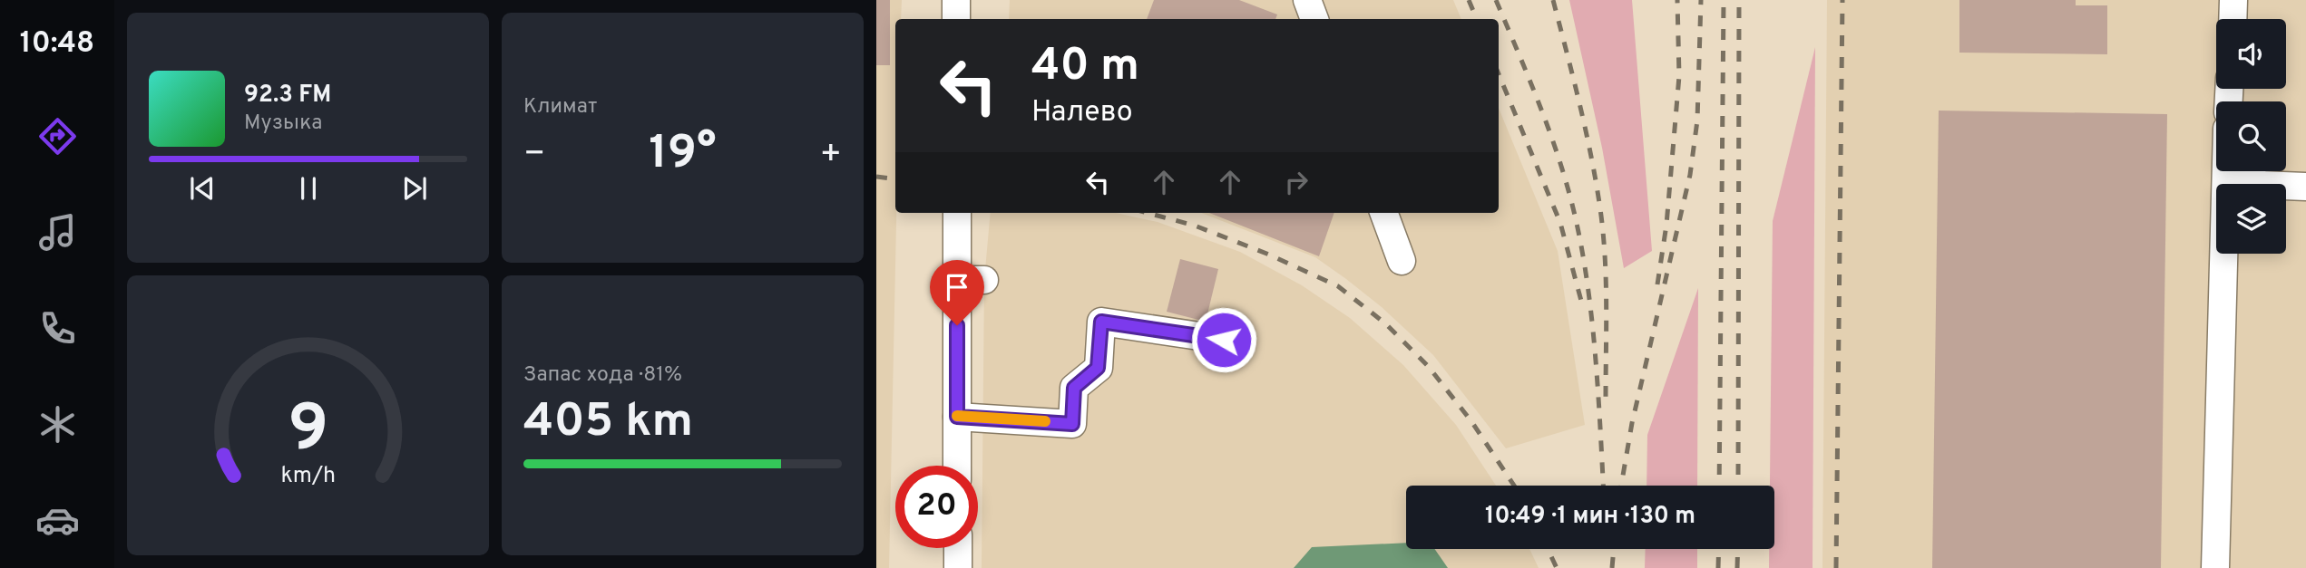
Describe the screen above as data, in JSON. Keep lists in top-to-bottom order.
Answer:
{
  "page": {
    "tabs": "10:48",
    "tile": [
      "Климат",
      ["Запас хода · 81%", "405 km"]
    ],
    "turn": ["40 m", "Налево"],
    "song": ["92.3 FM", "Музыка"],
    "heat": ["−", "19°", "+"],
    "limit": "20",
    "trip": "10:49 · 1 мин · 130 m",
    "gauge": ["9", "km/h"]
  }
}
